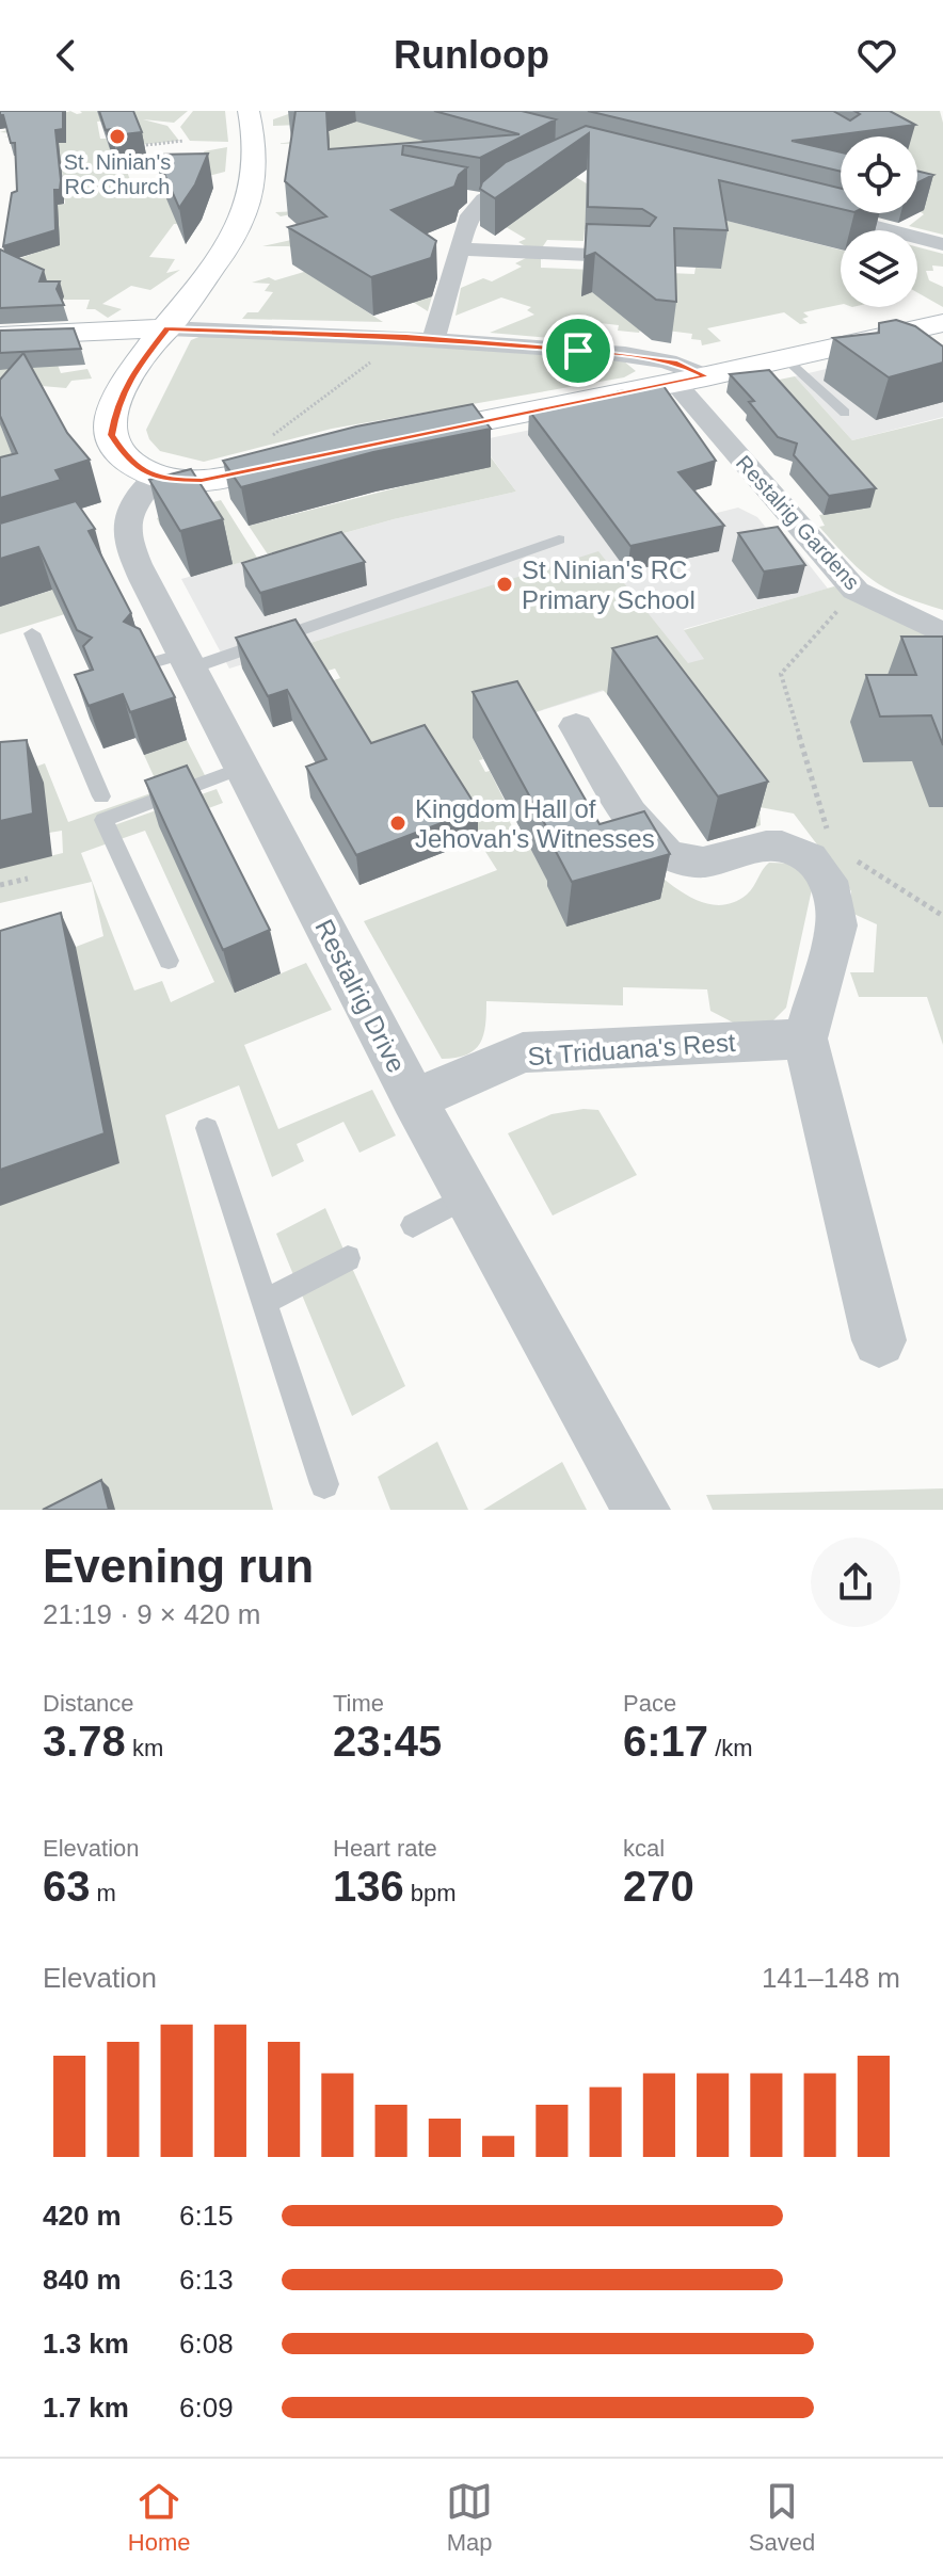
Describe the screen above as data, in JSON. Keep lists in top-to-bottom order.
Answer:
{
  "streets": {
    "street": ["Restalrig Gardens", "Restalrig Drive", "St Triduana's Rest"]
  },
  "crossings": [
    ["Restalrig Drive", "St Triduana's Rest"]
  ],
  "places": ["St. Ninian's RC Church", "St Ninian's RC Primary School", "Kingdom Hall of Jehovah's Witnesses"],
  "page": {
    "header": "Runloop",
    "heading": ["Evening run", "21:19 · 9 × 420 m"],
    "stats": [
      ["Distance", "3.78 km"],
      ["Time", "23:45"],
      ["Pace", "6:17 /km"],
      ["Elevation", "63 m"],
      ["Heart rate", "136 bpm"],
      ["kcal", "270"]
    ],
    "chart": ["Elevation", "141–148 m"],
    "list": [
      {
        "name": "420 m",
        "note": "6:15"
      },
      {
        "name": "840 m",
        "note": "6:13"
      },
      {
        "name": "1.3 km",
        "note": "6:08"
      },
      {
        "name": "1.7 km",
        "note": "6:09"
      }
    ],
    "tabs": ["Home", "Map", "Saved"]
  }
}
